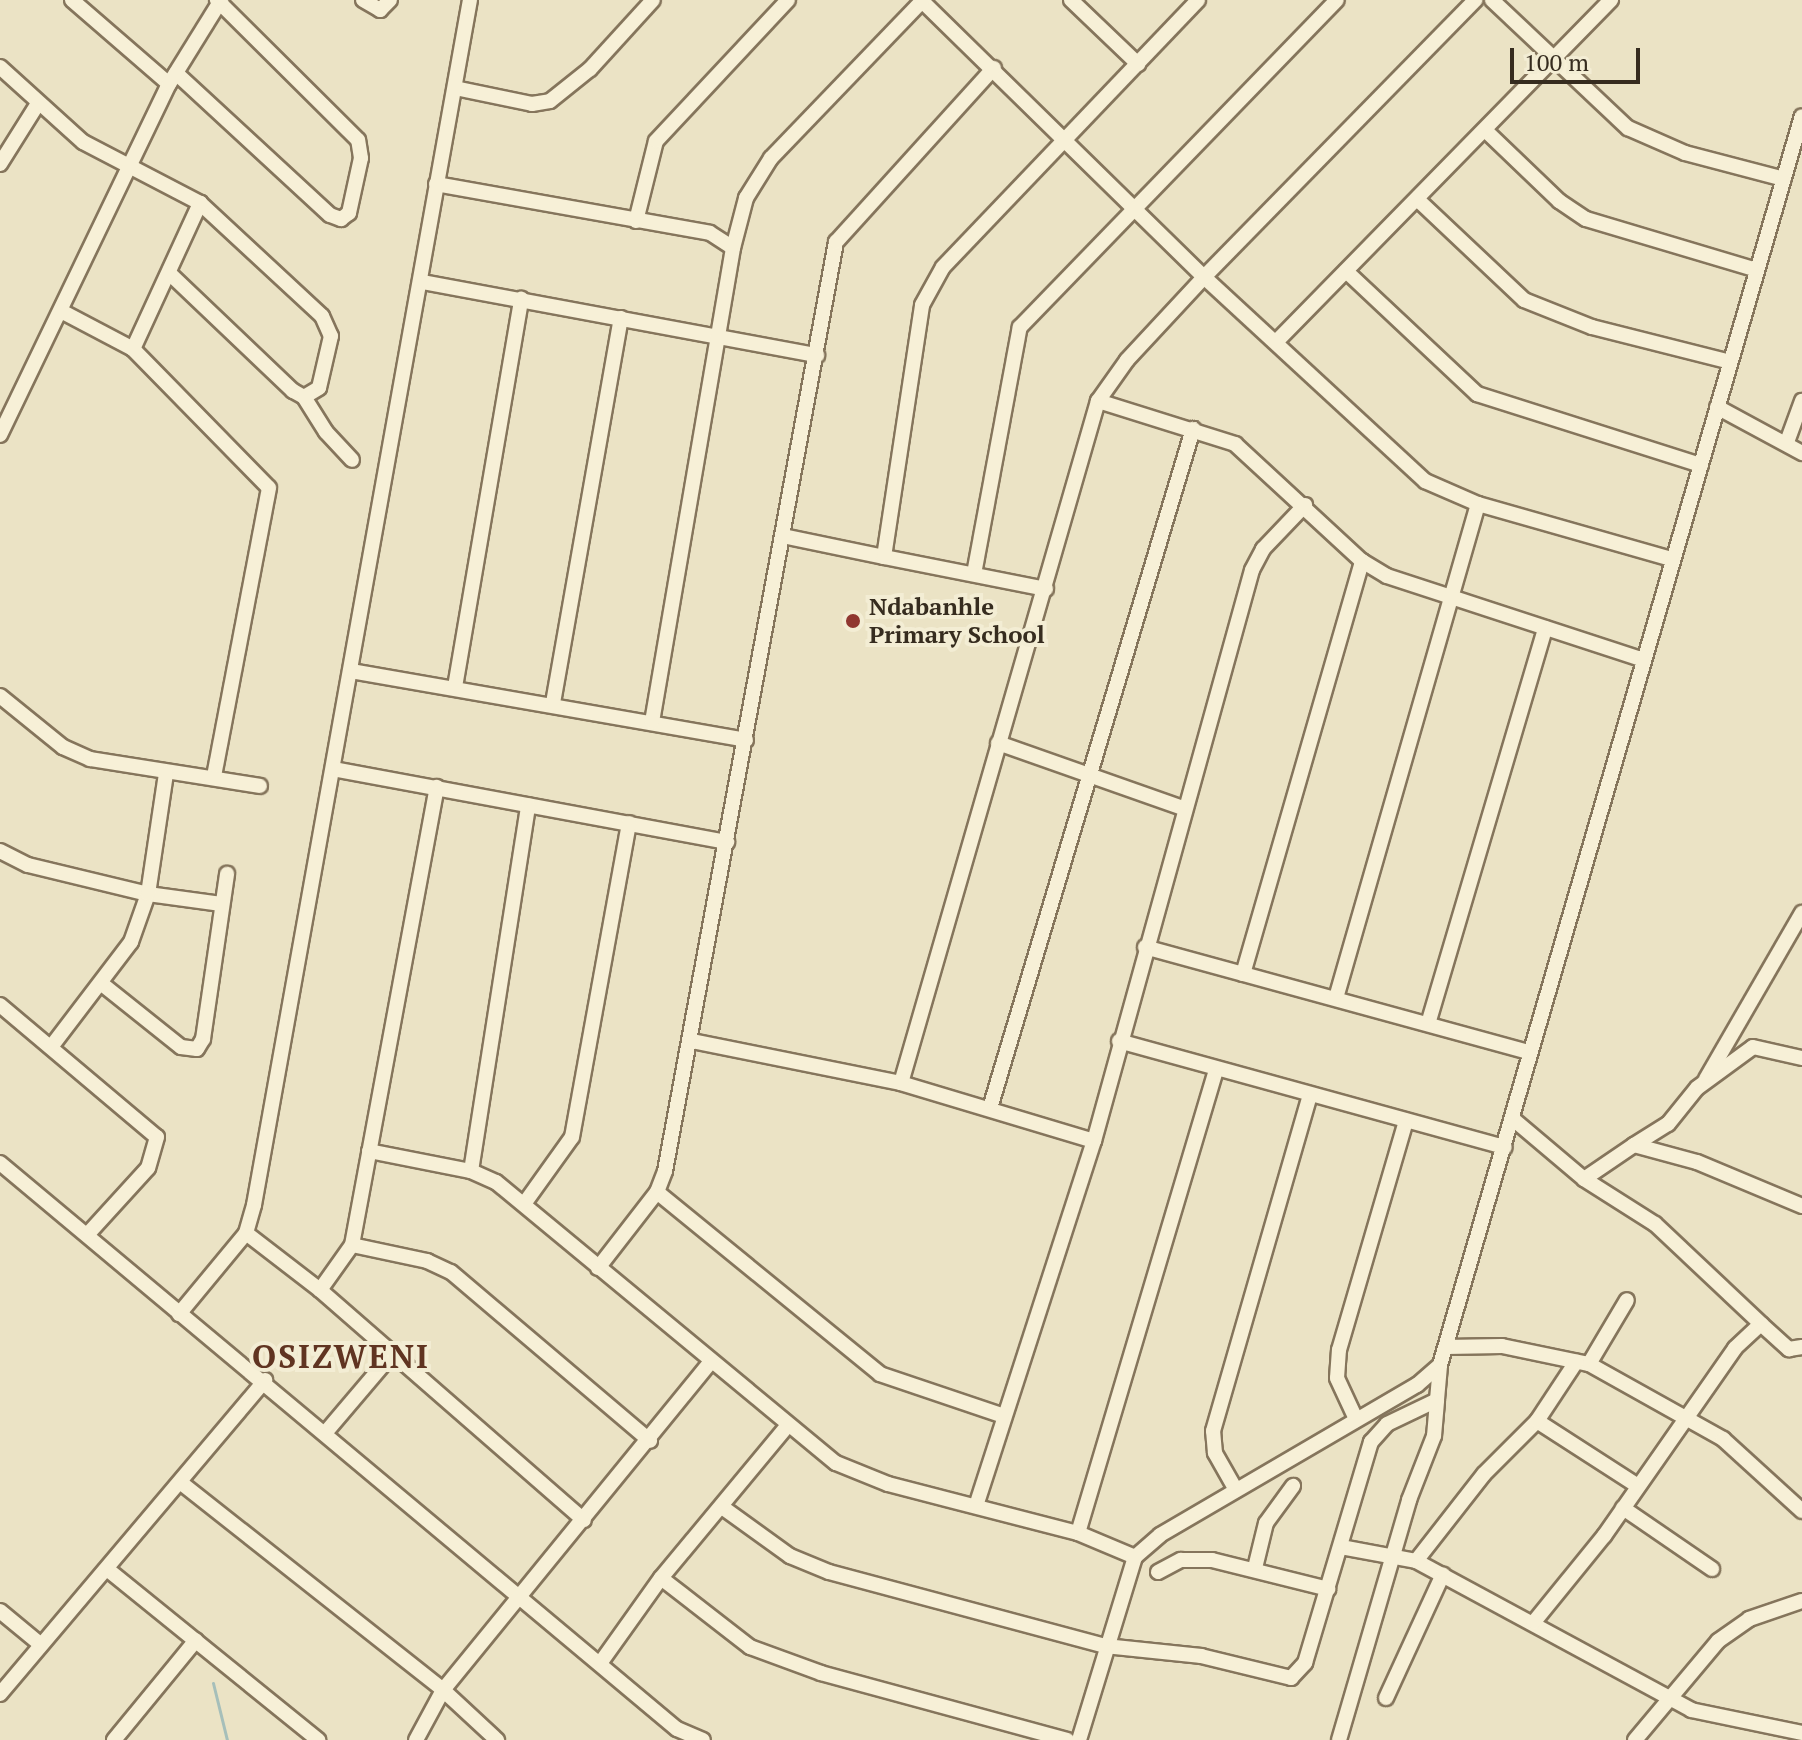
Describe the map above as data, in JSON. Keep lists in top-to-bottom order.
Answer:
{
  "districts": ["OSIZWENI"],
  "places": ["Ndabanhle Primary School"],
  "scale_bar": "100 m"
}
